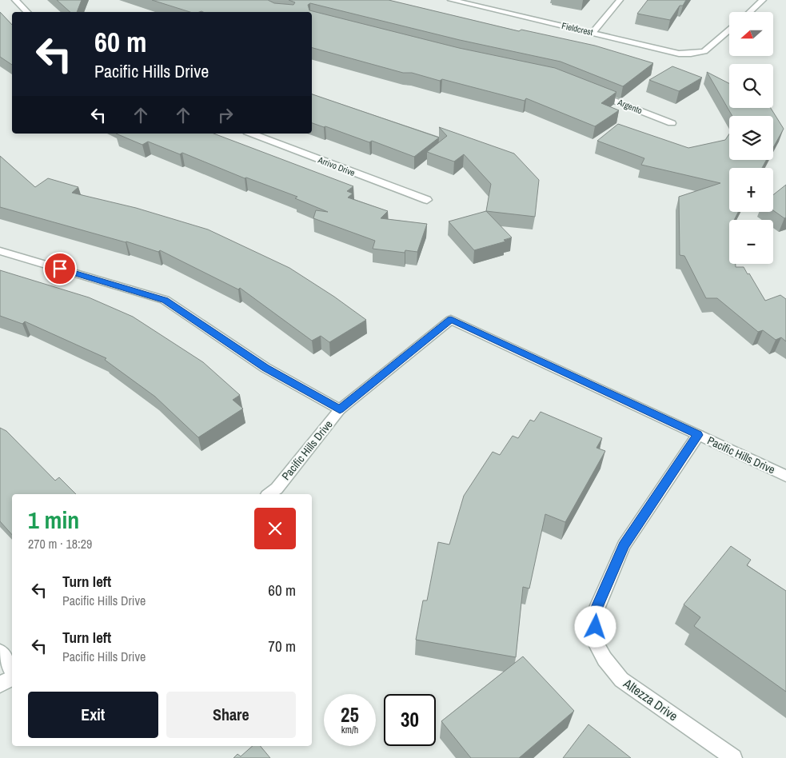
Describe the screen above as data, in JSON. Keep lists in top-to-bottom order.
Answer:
{
  "streets": {
    "street": [
      "Fieldcrest",
      "Argento",
      "Arrivo Drive",
      "Pacific Hills Drive",
      "Altezza Drive"
    ]
  },
  "crossings": [
    ["Pacific Hills Drive", "Altezza Drive"]
  ],
  "north": "left",
  "page": {
    "map_buttons": ["+", "−"],
    "turn": ["60 m", "Pacific Hills Drive"],
    "heading": ["1 min", "270 m · 18:29"],
    "list": [
      {
        "name": "Turn left",
        "note": "Pacific Hills Drive",
        "value": "60 m"
      },
      {
        "name": "Turn left",
        "note": "Pacific Hills Drive",
        "value": "70 m"
      }
    ],
    "buttons": ["Exit", "Share"],
    "speed": "25 km/h",
    "limit": "30"
  }
}
